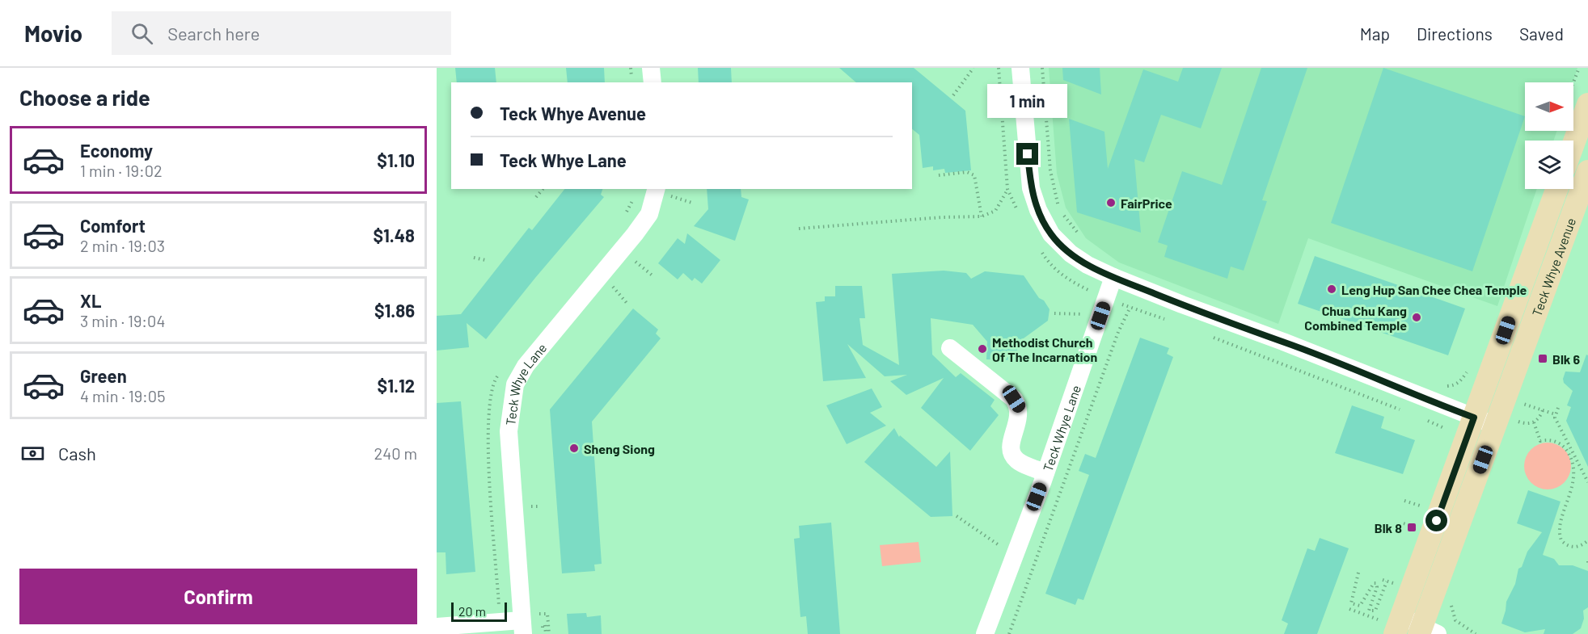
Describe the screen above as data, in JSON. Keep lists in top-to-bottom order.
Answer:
{
  "streets": {
    "main road": ["Teck Whye Avenue"],
    "street": ["Teck Whye Lane"]
  },
  "places": {
    "other": [
      "FairPrice",
      "Leng Hup San Chee Chea Temple",
      "Chua Chu Kang Combined Temple",
      "Methodist Church Of The Incarnation",
      "Sheng Siong"
    ],
    "transit": ["Blk 6", "Blk 8"]
  },
  "scale_bar": "20 m",
  "north": "right",
  "page": {
    "header": "Movio",
    "search": "Search here",
    "nav": ["Map", "Directions", "Saved"],
    "heading": "Choose a ride",
    "banner": ["Teck Whye Avenue", "Teck Whye Lane"],
    "bubble": "1 min",
    "list": [
      {
        "name": "Economy",
        "note": "1 min · 19:02",
        "value": "$1.10"
      },
      {
        "name": "Comfort",
        "note": "2 min · 19:03",
        "value": "$1.48"
      },
      {
        "name": "XL",
        "note": "3 min · 19:04",
        "value": "$1.86"
      },
      {
        "name": "Green",
        "note": "4 min · 19:05",
        "value": "$1.12"
      }
    ],
    "pay": ["Cash", "240 m"],
    "buttons": "Confirm",
    "scale": "20 m"
  }
}
